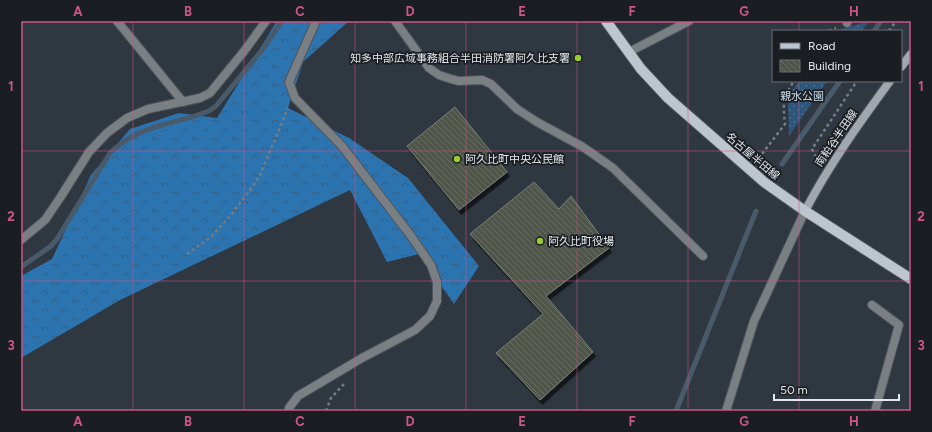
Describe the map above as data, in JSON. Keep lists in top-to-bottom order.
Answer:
{
  "streets": {
    "main road": ["南粕谷半田線", "名古屋半田線"]
  },
  "crossings": [
    ["南粕谷半田線", "名古屋半田線"]
  ],
  "parks": ["親水公園"],
  "places": ["知多中部広域事務組合半田消防署阿久比支署", "阿久比町中央公民館", "阿久比町役場"],
  "legend": ["Road", "Building"],
  "scale_bar": "50 m",
  "grid": {
    "columns": [
      "A",
      "B",
      "C",
      "D",
      "E",
      "F",
      "G",
      "H"
    ],
    "rows": ["1", "2", "3"]
  }
}
